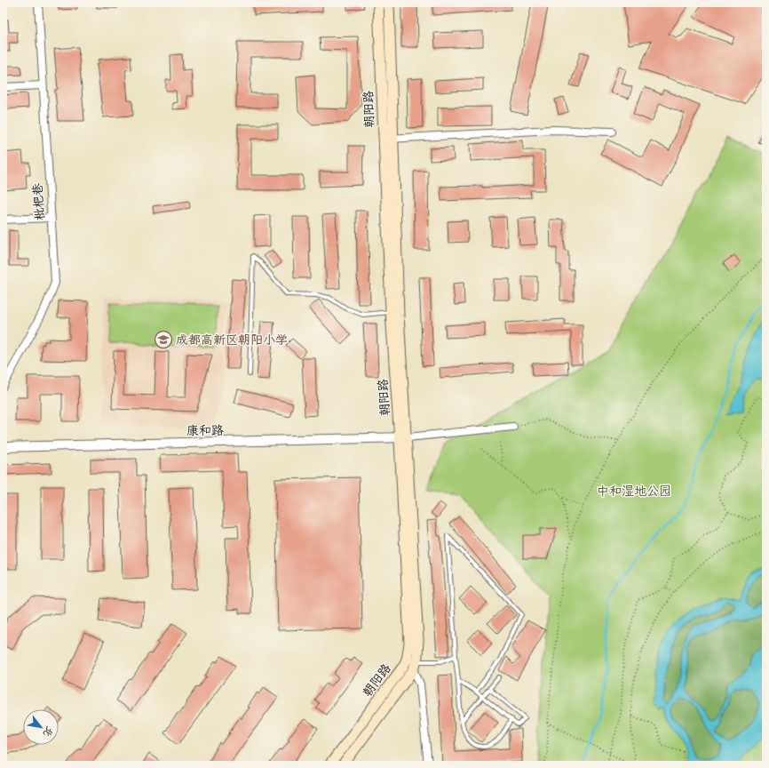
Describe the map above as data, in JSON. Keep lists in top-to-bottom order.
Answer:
{
  "streets": {
    "main road": ["朝阳路"],
    "street": ["枇杷巷", "康和路"]
  },
  "crossings": [
    ["朝阳路", "康和路"]
  ],
  "parks": ["中和湿地公园"],
  "places": {
    "school or university": ["成都高新区朝阳小学"]
  },
  "north": "bottom right"
}
